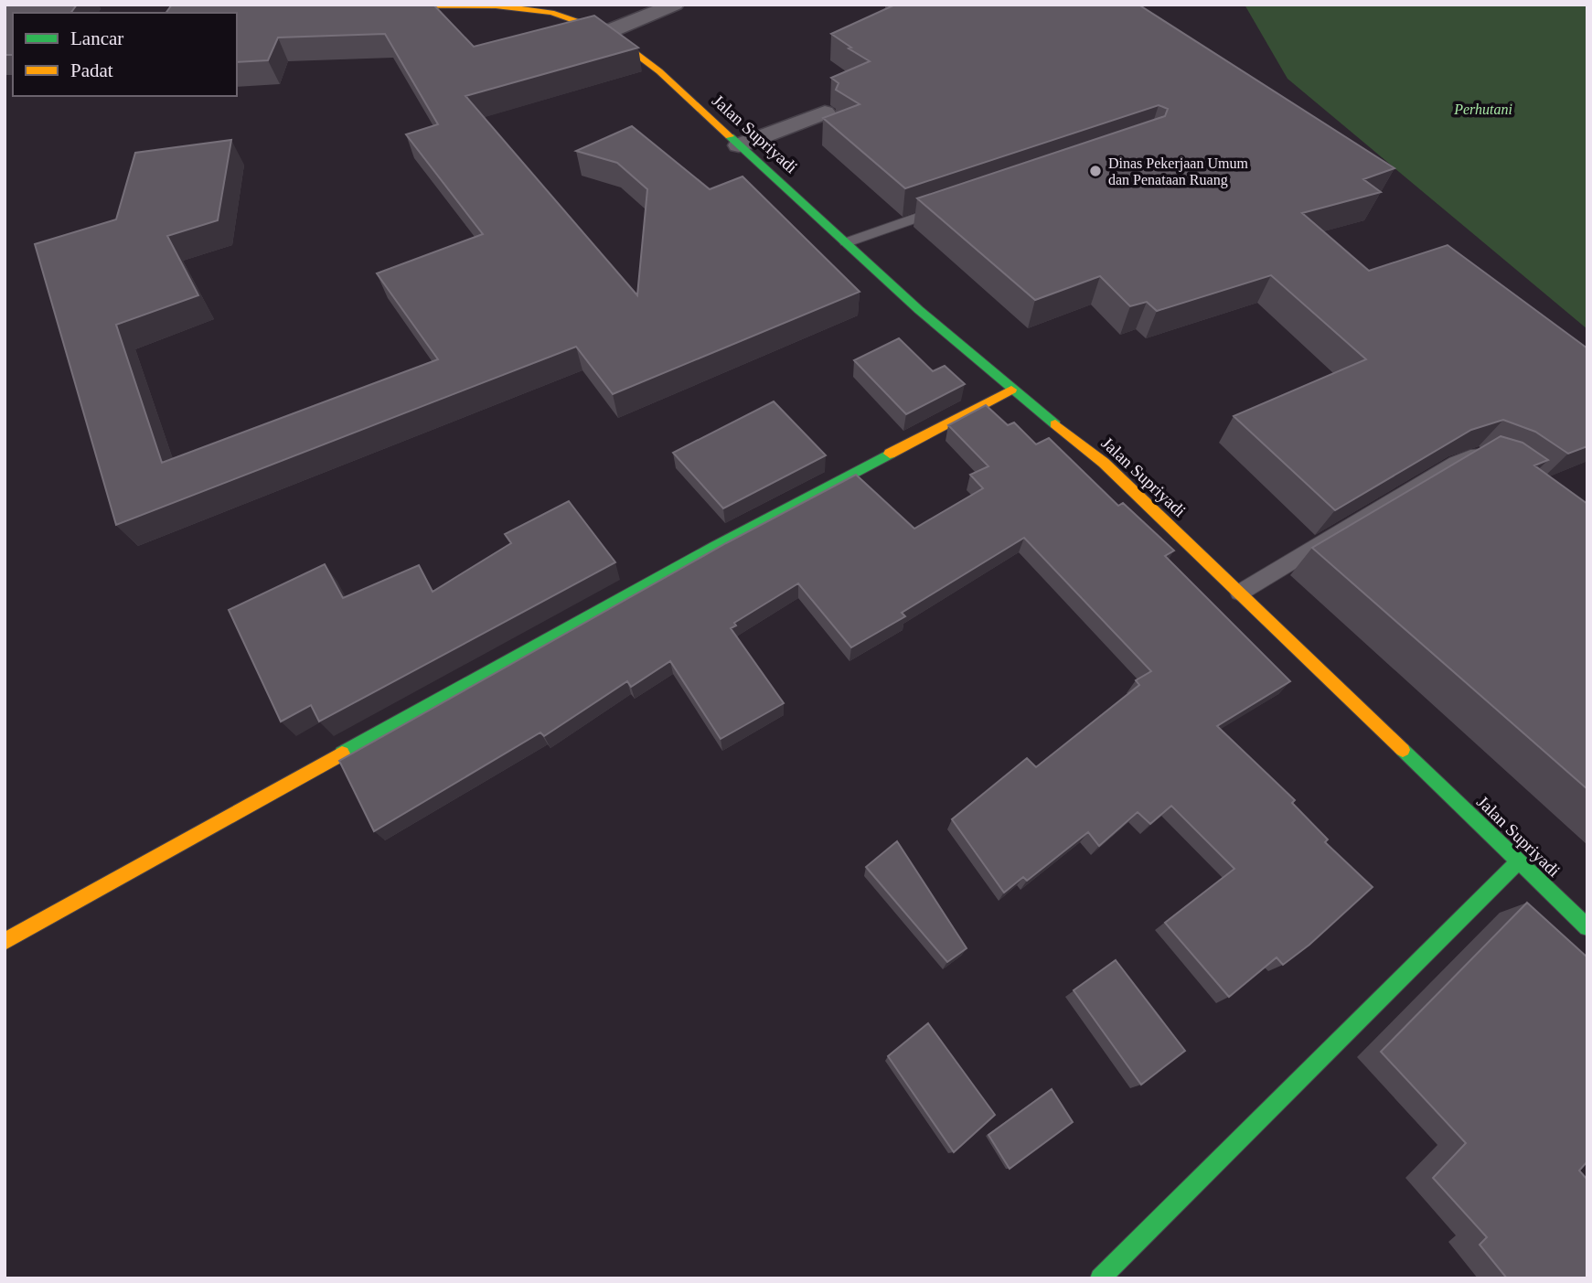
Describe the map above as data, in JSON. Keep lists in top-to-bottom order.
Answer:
{
  "streets": {
    "main road": ["Jalan Supriyadi"]
  },
  "parks": ["Perhutani"],
  "places": ["Dinas Pekerjaan Umum dan Penataan Ruang"],
  "legend": ["Lancar", "Padat"]
}
